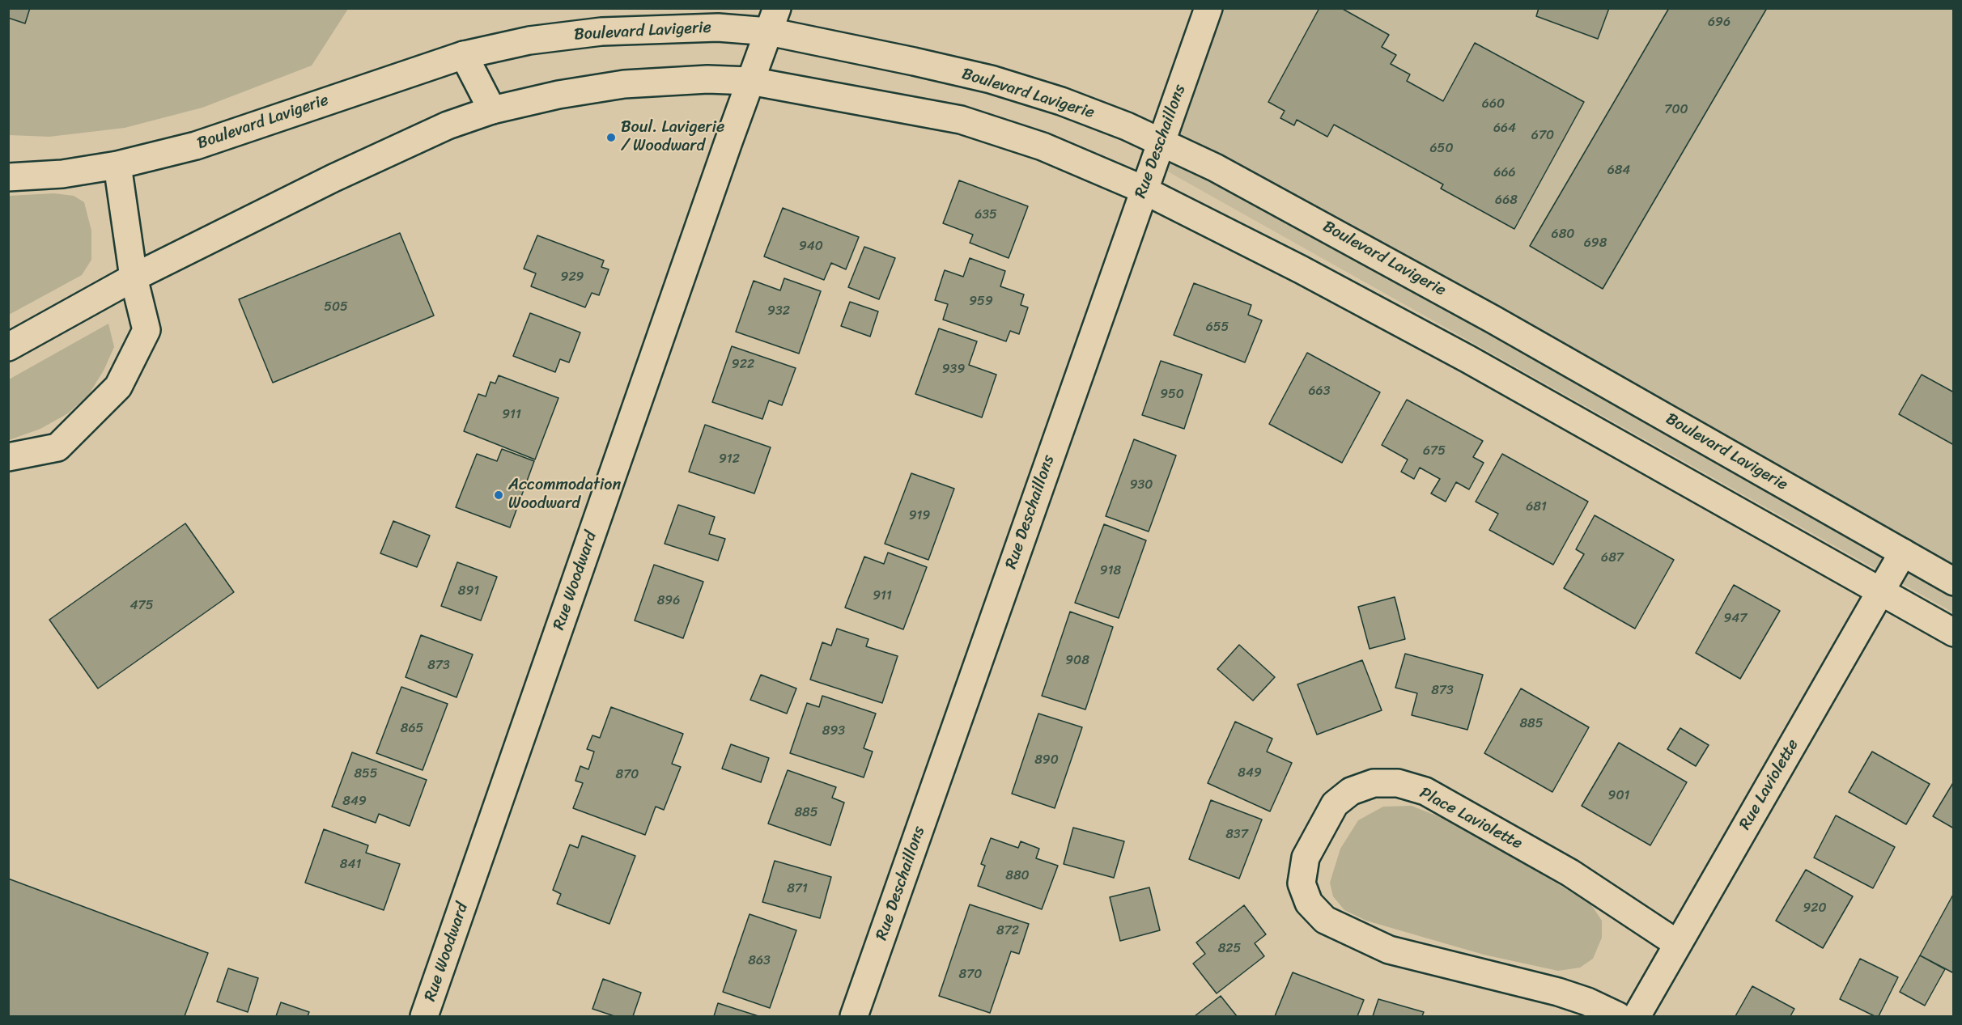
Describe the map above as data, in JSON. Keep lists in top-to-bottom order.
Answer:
{
  "streets": {
    "main road": [
      "Boulevard Lavigerie",
      "Rue Deschaillons",
      "Rue Woodward",
      "Rue Laviolette",
      "Place Laviolette"
    ]
  },
  "crossings": [
    ["Boulevard Lavigerie", "Rue Deschaillons"],
    ["Boulevard Lavigerie", "Rue Woodward"],
    ["Boulevard Lavigerie", "Rue Laviolette"],
    ["Rue Laviolette", "Place Laviolette"]
  ],
  "places": ["Boul. Lavigerie / Woodward", "Accommodation Woodward"],
  "house_numbers": [
    "696",
    "660",
    "700",
    "664",
    "670",
    "650",
    "684",
    "666",
    "668",
    "635",
    "680",
    "698",
    "940",
    "929",
    "959",
    "505",
    "932",
    "655",
    "922",
    "939",
    "663",
    "950",
    "911",
    "675",
    "912",
    "930",
    "681",
    "919",
    "687",
    "918",
    "891",
    "911",
    "896",
    "475",
    "947",
    "908",
    "873",
    "873",
    "885",
    "865",
    "893",
    "890",
    "849",
    "855",
    "870",
    "901",
    "849",
    "885",
    "837",
    "841",
    "880",
    "871",
    "920",
    "872",
    "825",
    "863",
    "870"
  ]
}
